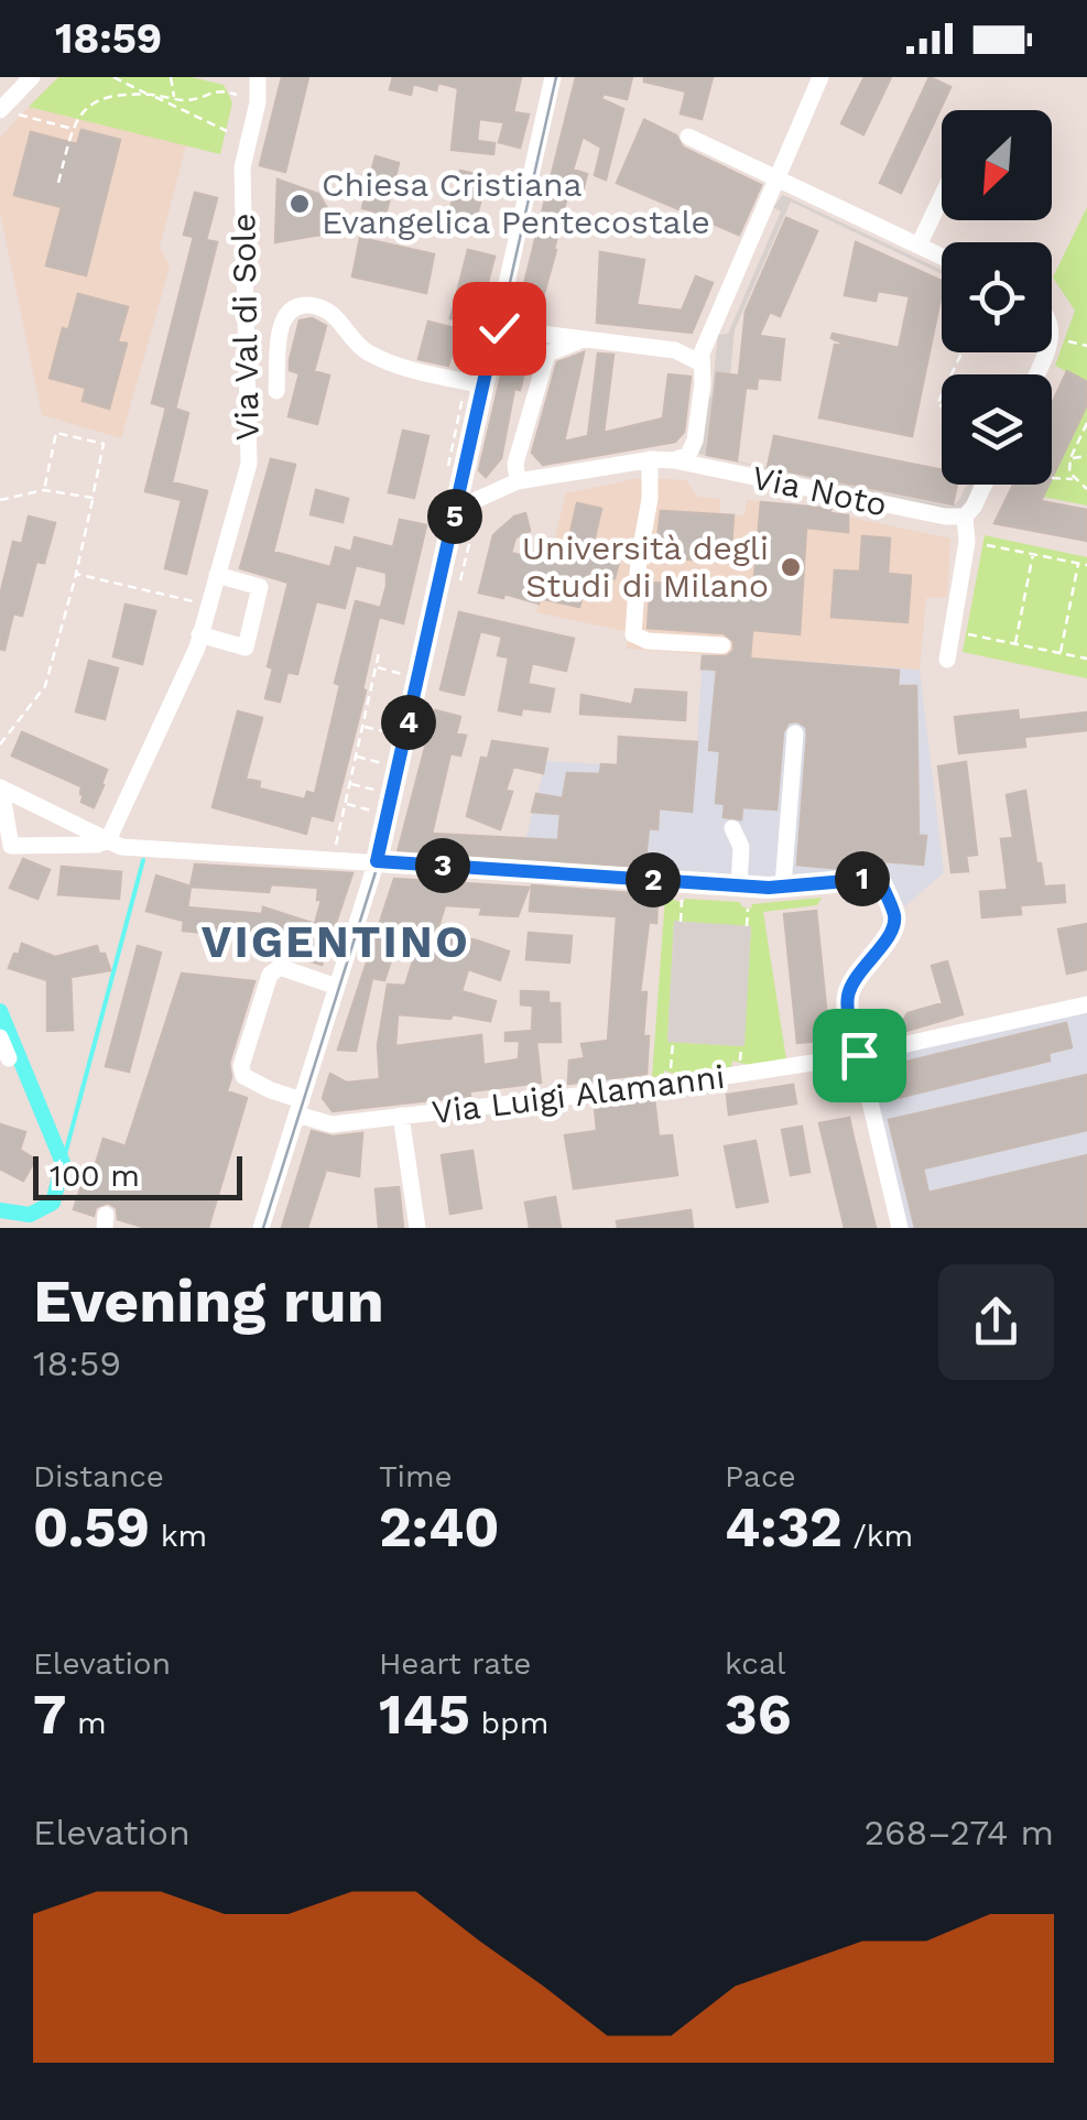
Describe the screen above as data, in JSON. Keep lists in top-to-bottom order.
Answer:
{
  "streets": {
    "street": ["Via Val di Sole", "Via Noto", "Via Luigi Alamanni"]
  },
  "districts": ["VIGENTINO"],
  "places": ["Chiesa Cristiana Evangelica Pentecostale", "Università degli Studi di Milano"],
  "scale_bar": "100 m",
  "north": "bottom left",
  "page": {
    "status": "18:59",
    "pins": [
      "5",
      "4",
      "3",
      "1",
      "2"
    ],
    "scale": "100 m",
    "heading": ["Evening run", "18:59"],
    "stats": [
      ["Distance", "0.59 km"],
      ["Time", "2:40"],
      ["Pace", "4:32 /km"],
      ["Elevation", "7 m"],
      ["Heart rate", "145 bpm"],
      ["kcal", "36"]
    ],
    "chart": ["Elevation", "268–274 m"]
  }
}
